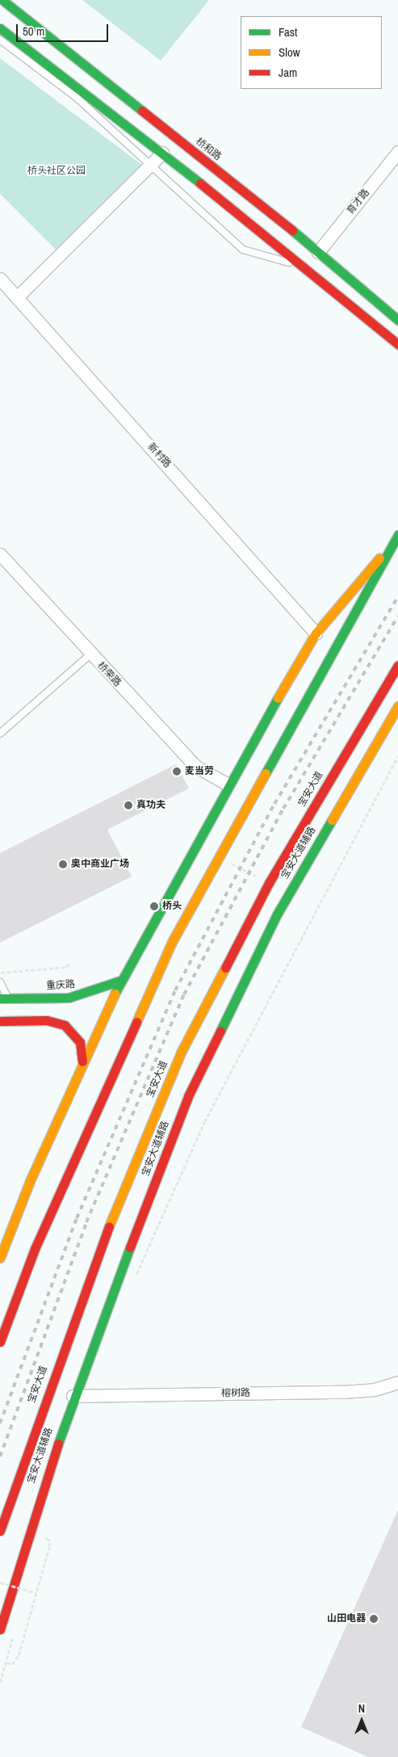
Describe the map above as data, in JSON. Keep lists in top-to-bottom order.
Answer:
{
  "streets": {
    "main road": [
      "桥和路",
      "宝安大道",
      "宝安大道辅路",
      "重庆路"
    ],
    "street": [
      "育才路",
      "新村路",
      "桥荣路",
      "榕树路"
    ]
  },
  "crossings": [
    ["桥和路", "育才路"],
    ["宝安大道辅路", "榕树路"]
  ],
  "parks": ["桥头社区公园"],
  "places": [
    "麦当劳",
    "真功夫",
    "奥中商业广场",
    "桥头",
    "山田电器"
  ],
  "legend": ["Fast", "Slow", "Jam"],
  "scale_bar": "50 m",
  "north": "top"
}
